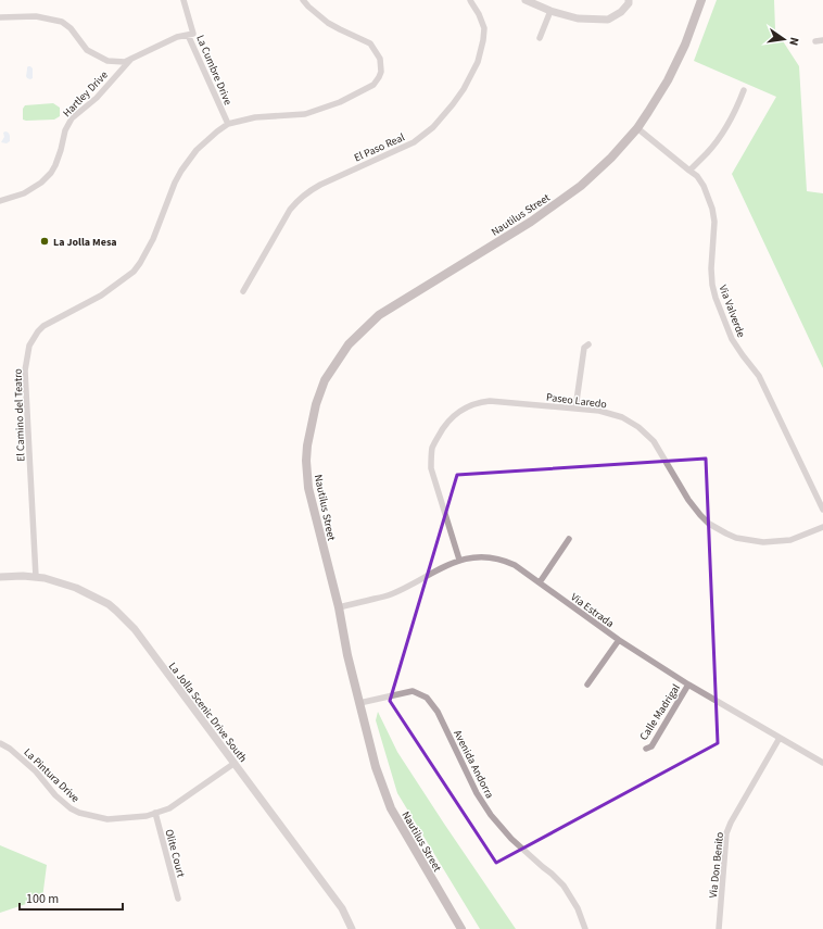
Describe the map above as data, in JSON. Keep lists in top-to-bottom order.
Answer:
{
  "streets": {
    "main road": ["Nautilus Street"],
    "street": [
      "La Cumbre Drive",
      "Hartley Drive",
      "El Paso Real",
      "Via Valverde",
      "Paseo Laredo",
      "El Camino del Teatro",
      "Via Estrada",
      "La Jolla Scenic Drive South",
      "Calle Madrigal",
      "Avenida Andorra",
      "La Pintura Drive",
      "Olite Court",
      "Via Don Benito"
    ]
  },
  "crossings": [
    ["La Cumbre Drive", "Hartley Drive"],
    ["La Cumbre Drive", "El Camino del Teatro"],
    ["Nautilus Street", "Via Valverde"],
    ["Nautilus Street", "Via Estrada"],
    ["Nautilus Street", "Avenida Andorra"],
    ["Paseo Laredo", "Via Estrada"],
    ["El Camino del Teatro", "La Jolla Scenic Drive South"],
    ["Via Estrada", "Calle Madrigal"],
    ["Via Estrada", "Via Don Benito"],
    ["La Jolla Scenic Drive South", "La Pintura Drive"],
    ["La Pintura Drive", "Olite Court"]
  ],
  "places": ["La Jolla Mesa"],
  "scale_bar": "100 m",
  "north": "right"
}
